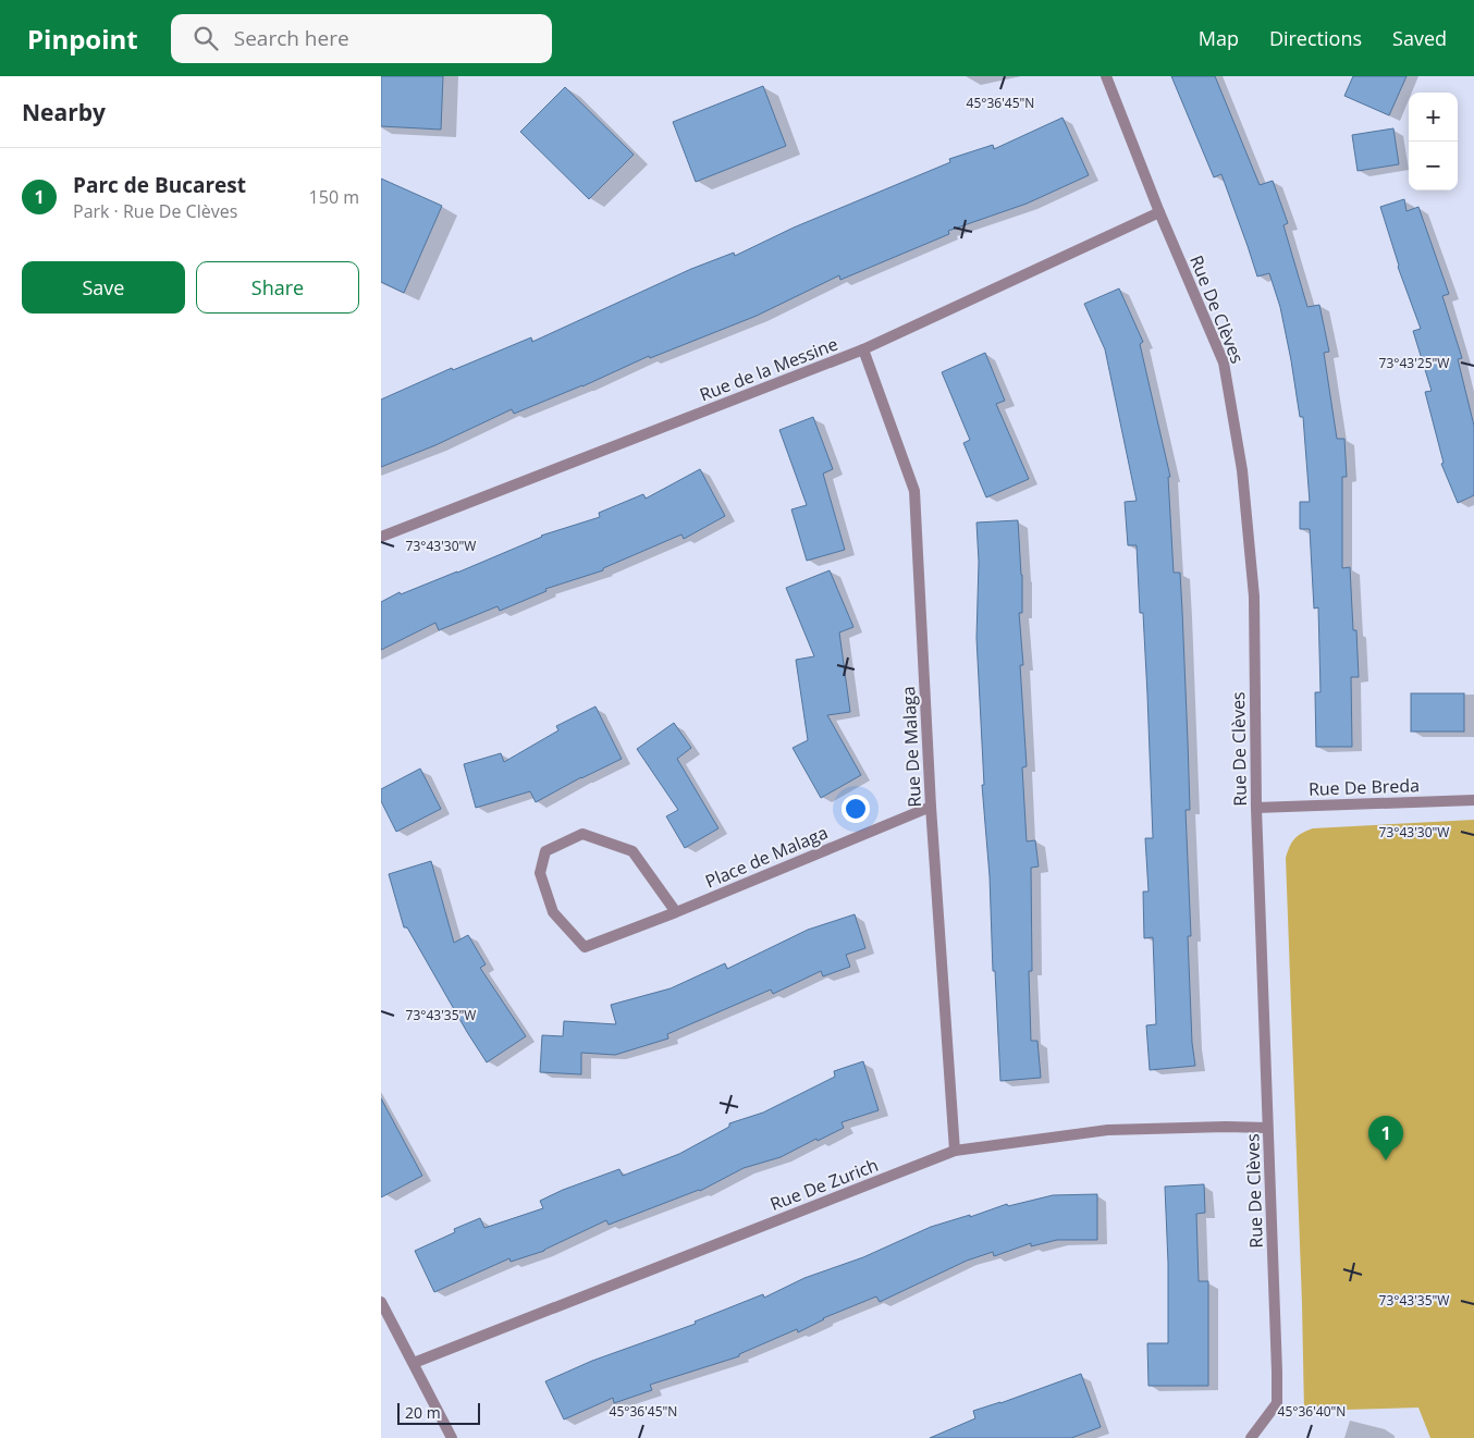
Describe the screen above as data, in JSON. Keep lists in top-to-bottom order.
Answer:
{
  "streets": {
    "street": [
      "Rue De Clèves",
      "Rue de la Messine",
      "Rue De Malaga",
      "Rue De Breda",
      "Place de Malaga",
      "Rue De Zurich"
    ]
  },
  "crossings": [
    ["Rue De Clèves", "Rue de la Messine"],
    ["Rue De Clèves", "Rue De Breda"],
    ["Rue De Clèves", "Rue De Zurich"],
    ["Rue de la Messine", "Rue De Malaga"],
    ["Rue De Malaga", "Place de Malaga"],
    ["Rue De Malaga", "Rue De Zurich"]
  ],
  "scale_bar": "20 m",
  "page": {
    "header": "Pinpoint",
    "search": "Search here",
    "nav": ["Map", "Directions", "Saved"],
    "heading": "Nearby",
    "map_buttons": ["+", "−"],
    "list": [
      {
        "mark": "1",
        "name": "Parc de Bucarest",
        "note": "Park · Rue De Clèves",
        "value": "150 m"
      }
    ],
    "buttons": ["Save", "Share"],
    "pins": "1",
    "scale": "20 m"
  },
  "coordinates": [
    "45°36'45\"N",
    "73°43'25\"W",
    "73°43'30\"W",
    "73°43'35\"W",
    "45°36'40\"N"
  ]
}
